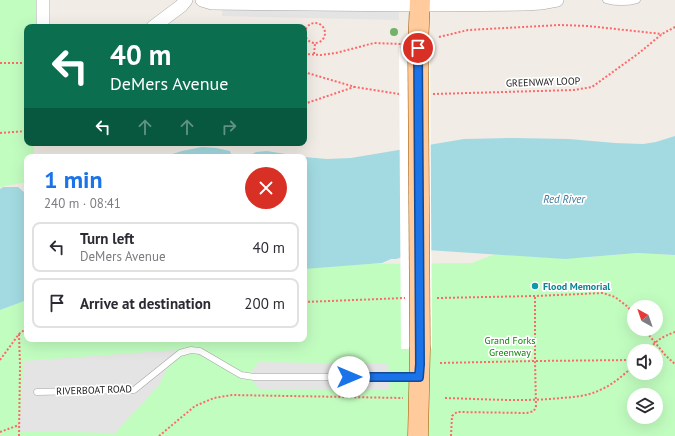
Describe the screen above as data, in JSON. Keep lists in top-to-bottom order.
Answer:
{
  "streets": {
    "lane": ["RIVERBOAT ROAD"],
    "path": ["GREENWAY LOOP"]
  },
  "water": ["Red River"],
  "parks": ["Grand Forks Greenway"],
  "places": ["Flood Memorial"],
  "north": "top left",
  "page": {
    "turn": ["40 m", "DeMers Avenue"],
    "heading": ["1 min", "240 m · 08:41"],
    "list": [
      {
        "name": "Turn left",
        "note": "DeMers Avenue",
        "value": "40 m"
      },
      {
        "name": "Arrive at destination",
        "value": "200 m"
      }
    ]
  }
}
